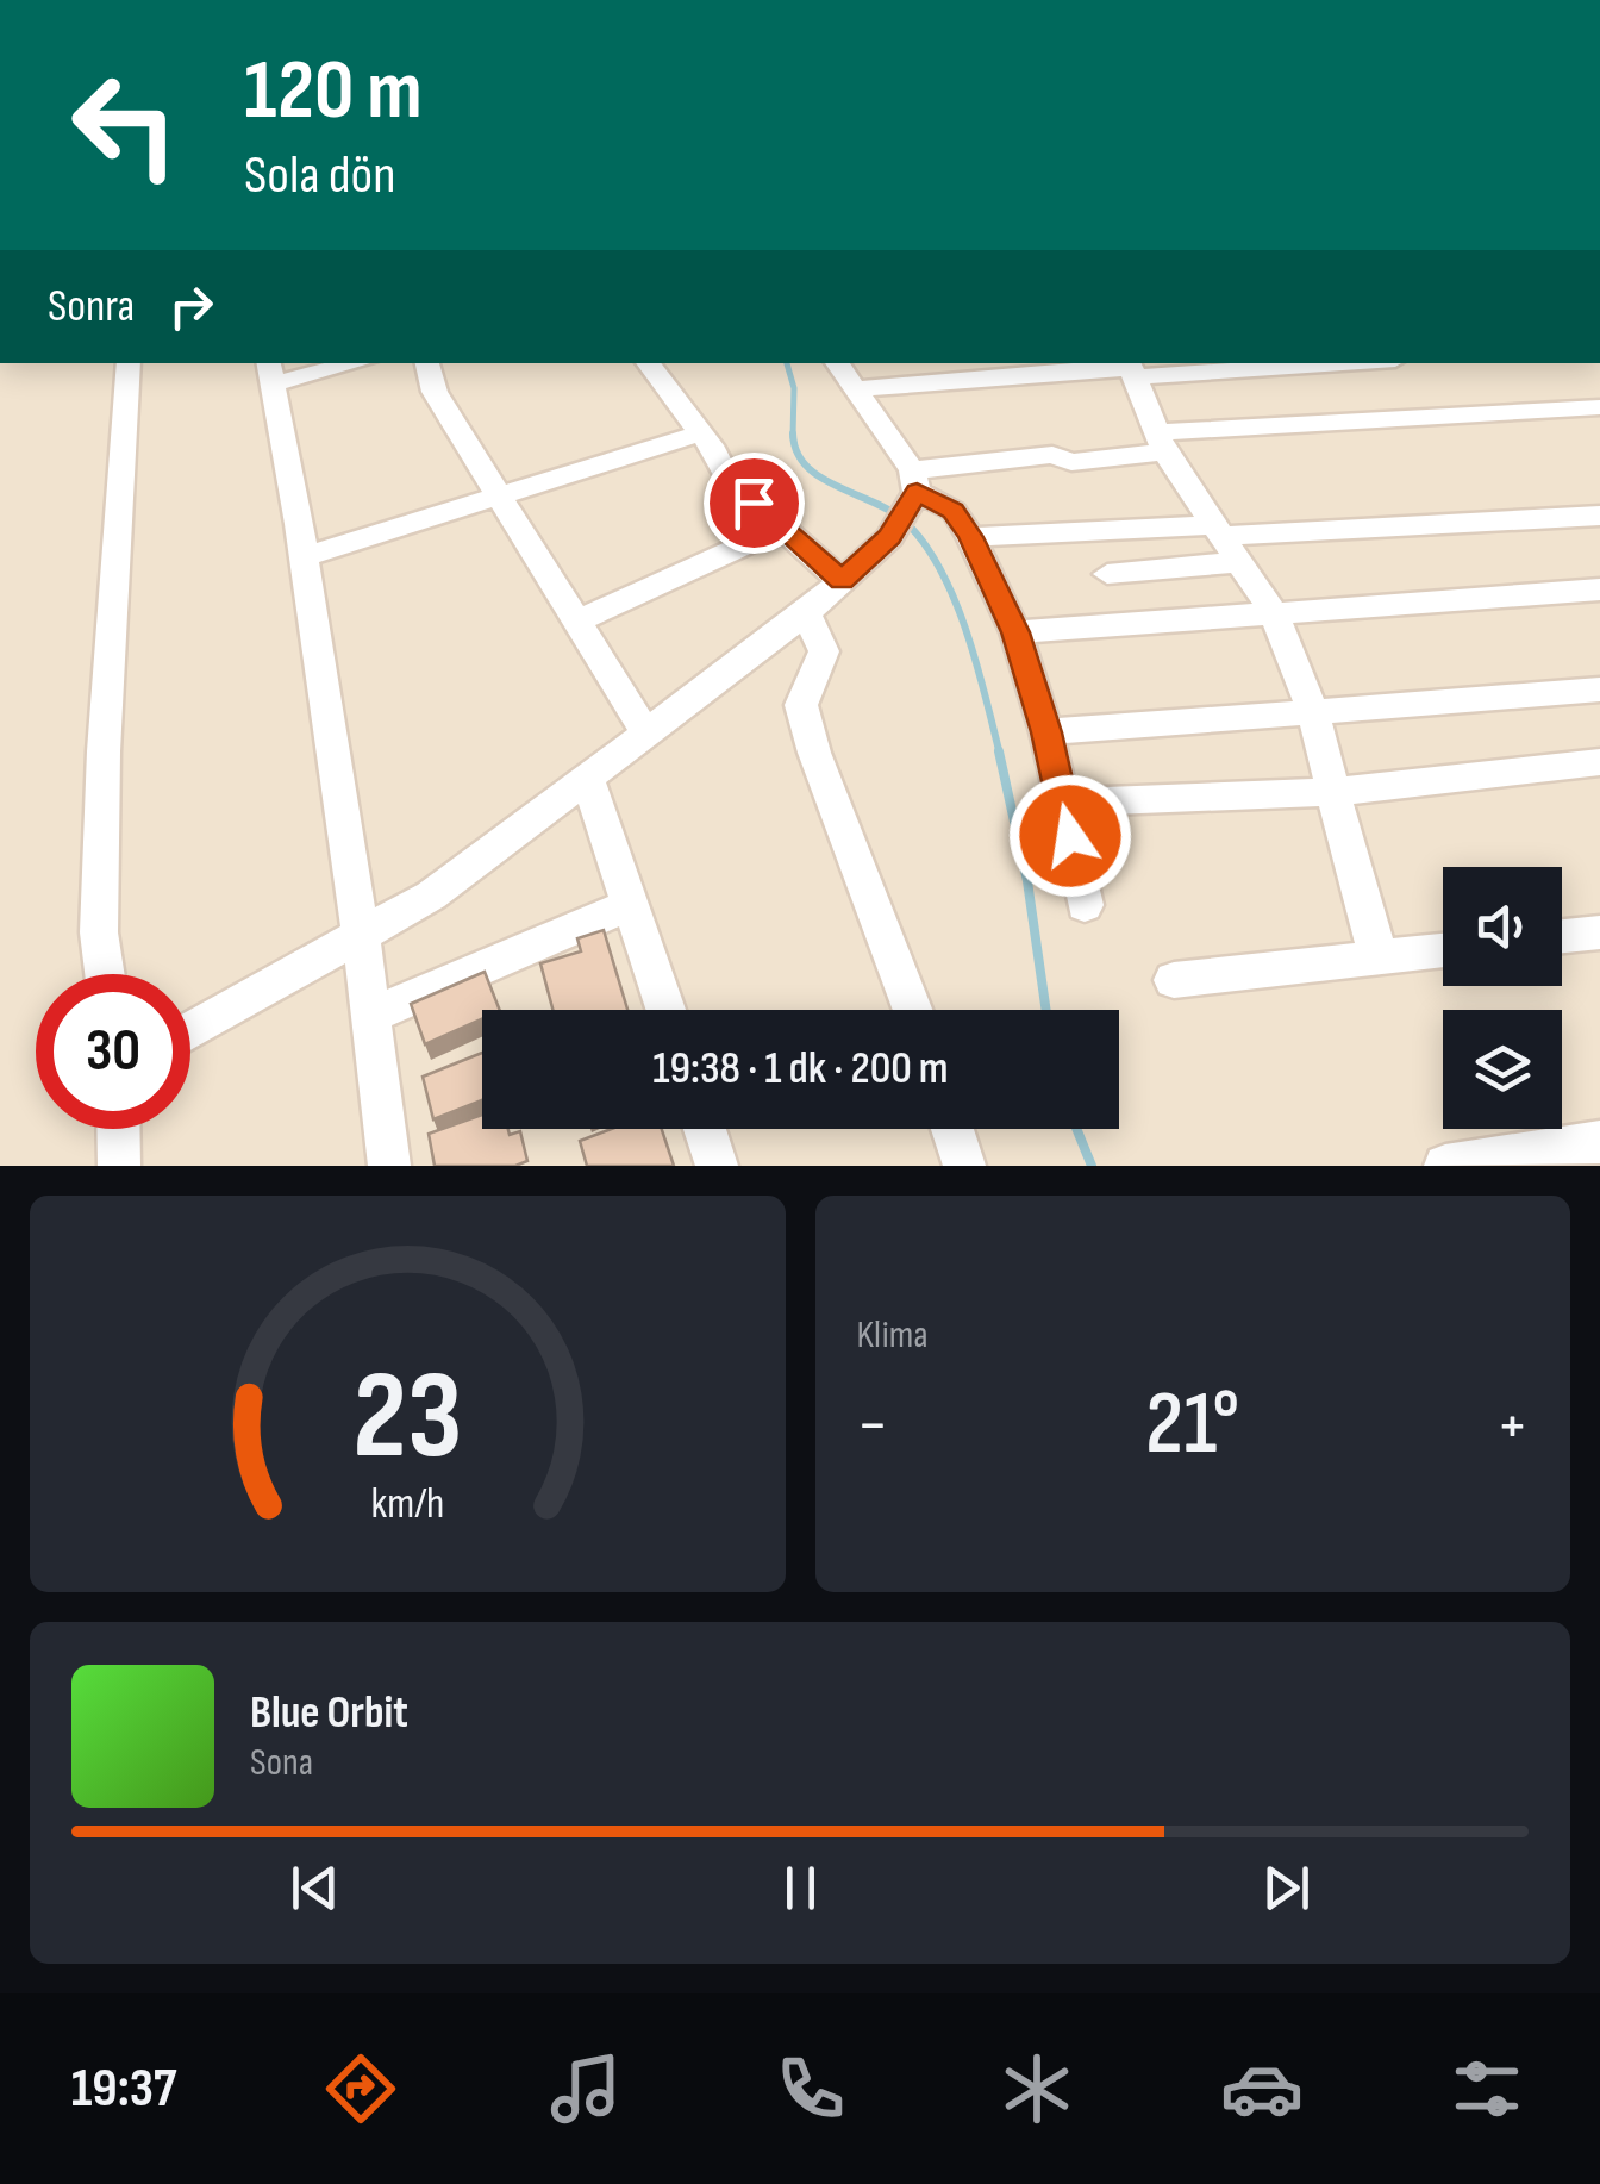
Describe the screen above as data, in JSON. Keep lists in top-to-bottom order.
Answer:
{
  "page": {
    "turn": ["120 m", "Sola dön"],
    "then": "Sonra",
    "limit": "30",
    "trip": "19:38 · 1 dk · 200 m",
    "tile": "Klima",
    "heat": ["−", "21°", "+"],
    "song": ["Blue Orbit", "Sona"],
    "tabs": "19:37",
    "gauge": ["23", "km/h"]
  }
}
